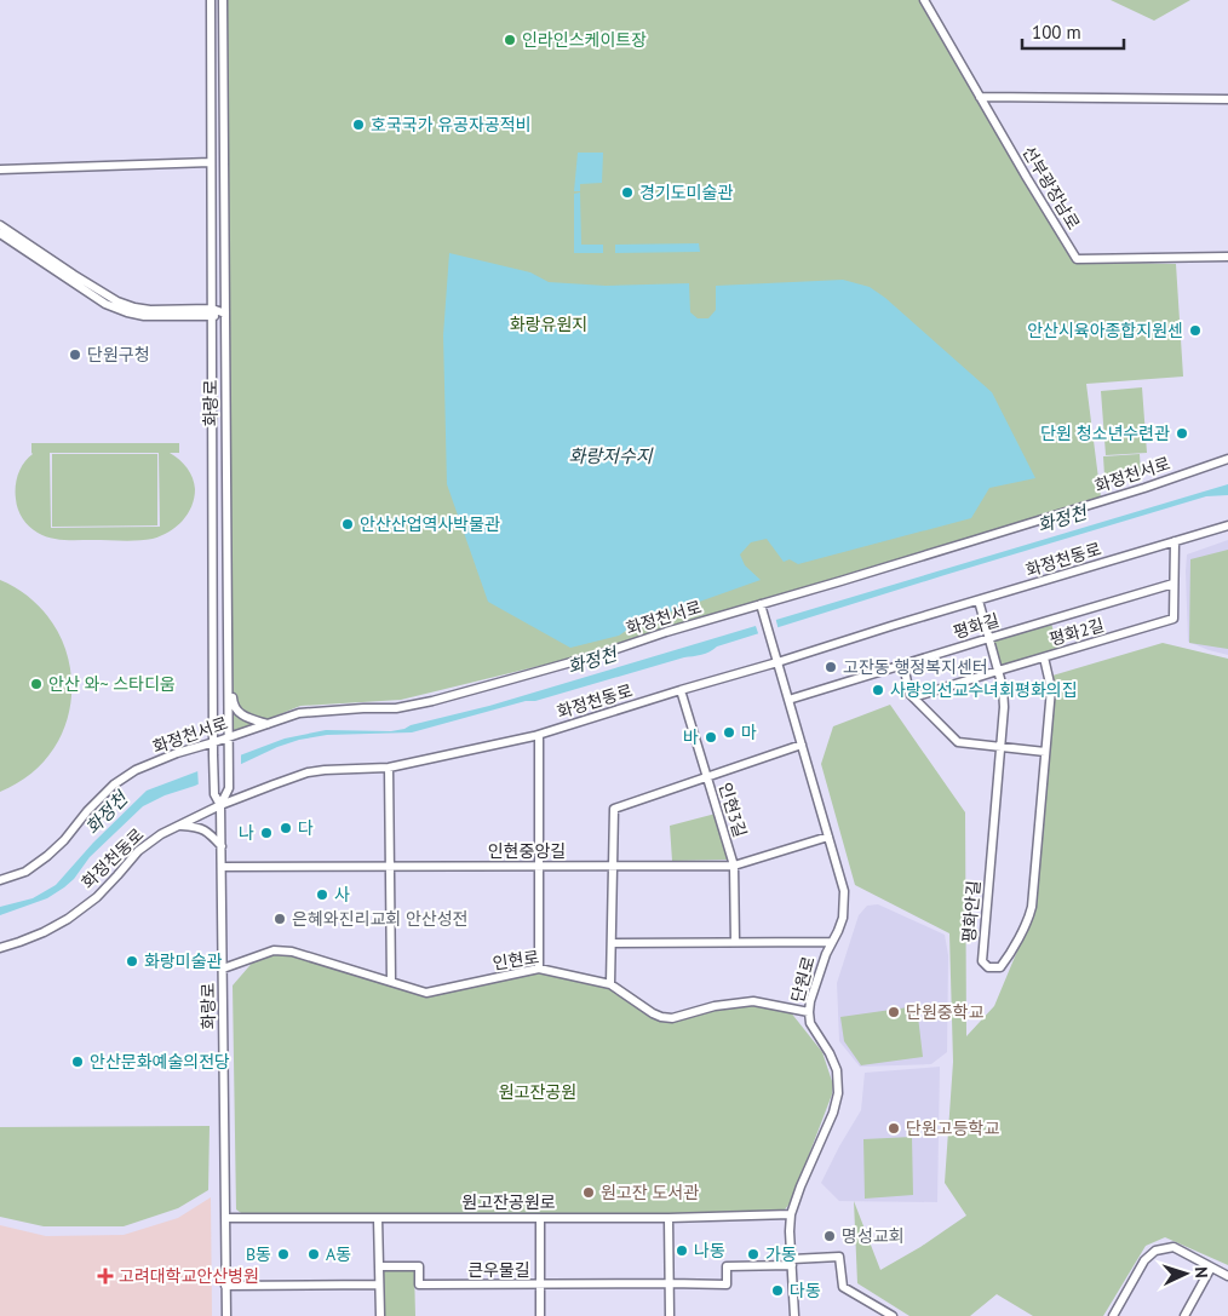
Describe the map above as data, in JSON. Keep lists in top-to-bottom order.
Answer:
{
  "streets": {
    "street": [
      "선부광장남로",
      "화랑로",
      "화정천서로",
      "화정천동로",
      "평화길",
      "평화2길",
      "인현3길",
      "인현중앙길",
      "평화안길",
      "인현로",
      "단원로",
      "원고잔공원로",
      "큰우물길"
    ]
  },
  "crossings": [
    ["화랑로", "화정천서로"],
    ["화랑로", "화정천동로"],
    ["화랑로", "인현중앙길"],
    ["화랑로", "인현로"],
    ["화랑로", "원고잔공원로"],
    ["화정천서로", "단원로"],
    ["화정천동로", "평화2길"],
    ["화정천동로", "인현3길"],
    ["화정천동로", "평화안길"],
    ["화정천동로", "단원로"],
    ["평화길", "평화2길"],
    ["평화길", "평화안길"],
    ["평화길", "단원로"],
    ["평화2길", "평화안길"],
    ["인현3길", "인현중앙길"],
    ["인현중앙길", "단원로"],
    ["인현로", "단원로"],
    ["단원로", "원고잔공원로"],
    ["단원로", "큰우물길"]
  ],
  "water": ["화랑저수지", "화정천"],
  "parks": ["화랑유원지", "원고잔공원"],
  "places": {
    "other": [
      "인라인스케이트장",
      "호국국가 유공자공적비",
      "경기도미술관",
      "안산시육아종합지원센",
      "단원구청",
      "단원 청소년수련관",
      "안산산업역사박물관",
      "고잔동 행정복지센터",
      "안산 와~ 스타디움",
      "사랑의선교수녀회평화의집",
      "마",
      "바",
      "다",
      "나",
      "사",
      "은혜와진리교회 안산성전",
      "화랑미술관",
      "단원중학교",
      "안산문화예술의전당",
      "단원고등학교",
      "원고잔 도서관",
      "명성교회",
      "나동",
      "B동",
      "A동",
      "가동",
      "다동"
    ],
    "health": ["고려대학교안산병원"]
  },
  "scale_bar": "100 m",
  "north": "right"
}
